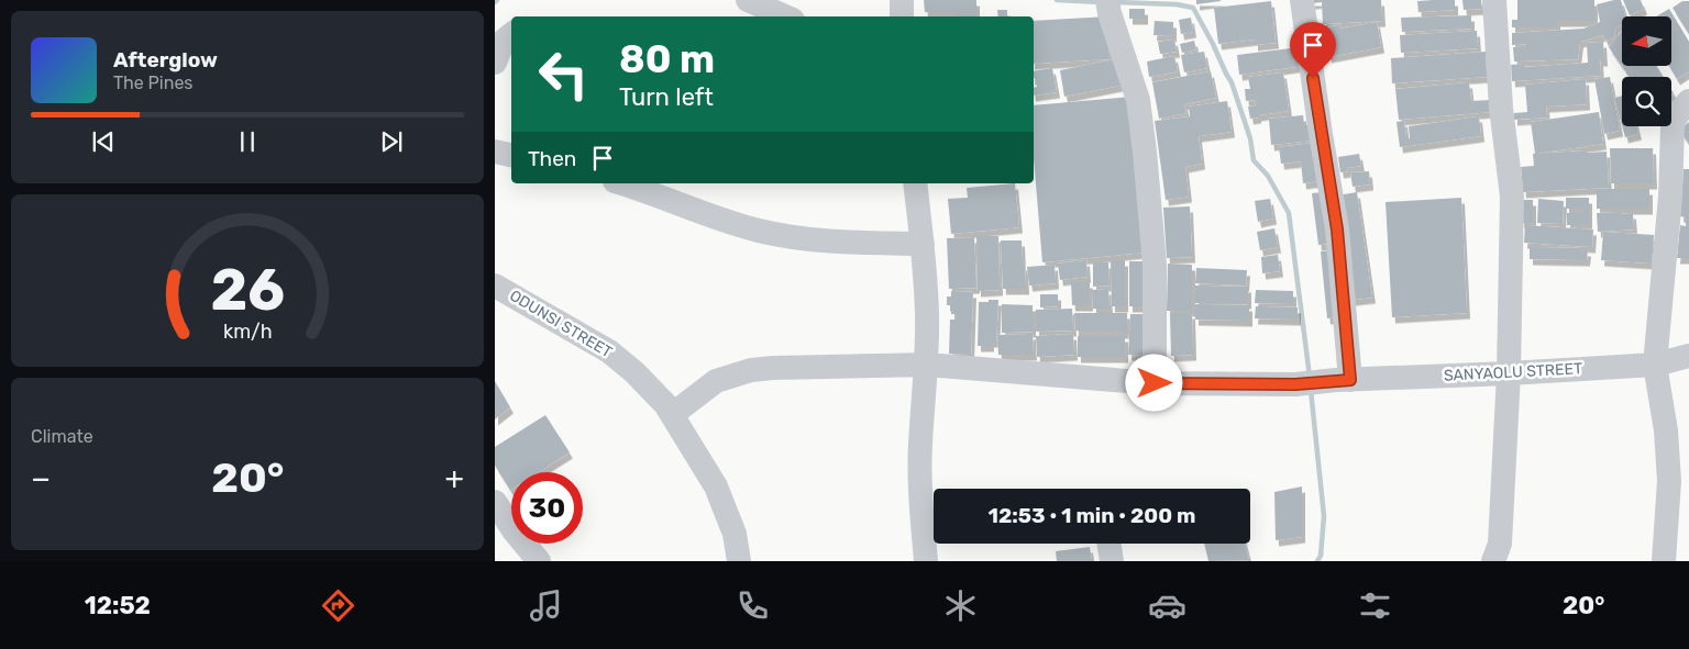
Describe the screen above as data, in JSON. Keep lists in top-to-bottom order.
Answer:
{
  "streets": {
    "street": ["ODUNSI STREET", "SANYAOLU STREET"]
  },
  "crossings": [
    ["ODUNSI STREET", "SANYAOLU STREET"]
  ],
  "north": "left",
  "page": {
    "turn": ["80 m", "Turn left"],
    "song": ["Afterglow", "The Pines"],
    "then": "Then",
    "tile": "Climate",
    "heat": ["−", "20°", "+"],
    "limit": "30",
    "trip": "12:53 · 1 min · 200 m",
    "tabs": ["12:52", "20°"],
    "gauge": ["26", "km/h"]
  }
}
